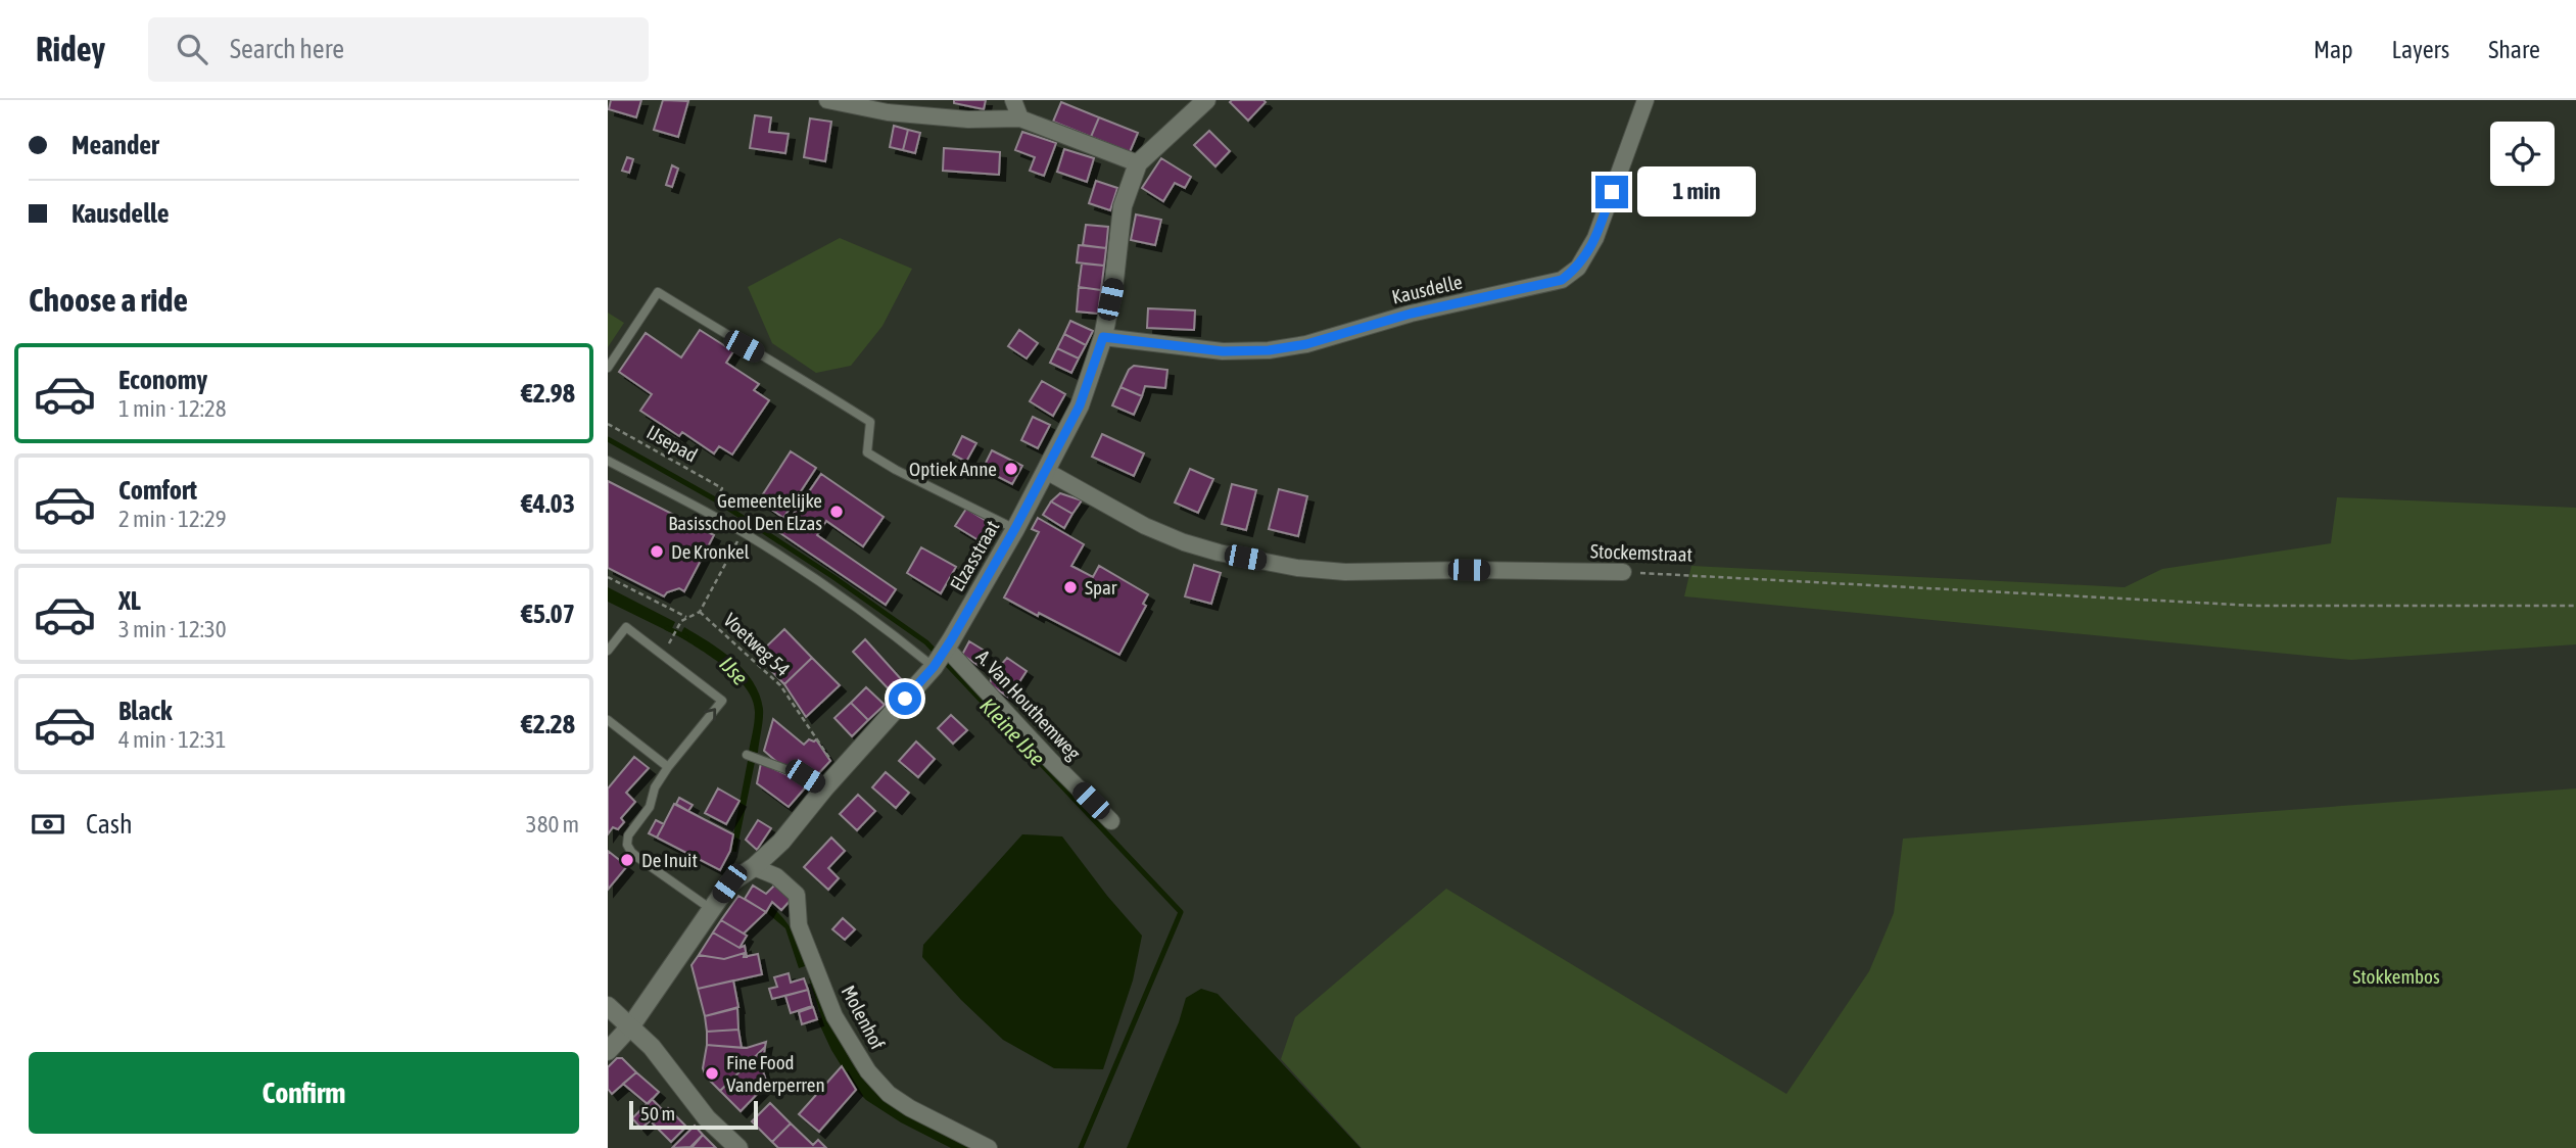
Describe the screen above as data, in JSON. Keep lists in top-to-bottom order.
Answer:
{
  "streets": {
    "street": [
      "Kausdelle",
      "Stockemstraat",
      "Elzasstraat",
      "A. Van Houthemweg",
      "Molenhof"
    ],
    "path": ["IJsepad", "Voetweg 54"]
  },
  "crossings": [
    ["Kausdelle", "Elzasstraat"],
    ["Stockemstraat", "Elzasstraat"],
    ["Elzasstraat", "Voetweg 54"],
    ["Elzasstraat", "A. Van Houthemweg"],
    ["Elzasstraat", "Molenhof"]
  ],
  "water": ["IJse", "Kleine IJse"],
  "parks": ["Stokkembos"],
  "places": [
    "Optiek Anne",
    "Gemeentelijke Basisschool Den Elzas",
    "De Kronkel",
    "Spar",
    "De Inuit",
    "Fine Food Vanderperren"
  ],
  "scale_bar": "50 m",
  "page": {
    "header": "Ridey",
    "search": "Search here",
    "nav": ["Map", "Layers", "Share"],
    "banner": ["Meander", "Kausdelle"],
    "bubble": "1 min",
    "heading": "Choose a ride",
    "list": [
      {
        "name": "Economy",
        "note": "1 min · 12:28",
        "value": "€2.98"
      },
      {
        "name": "Comfort",
        "note": "2 min · 12:29",
        "value": "€4.03"
      },
      {
        "name": "XL",
        "note": "3 min · 12:30",
        "value": "€5.07"
      },
      {
        "name": "Black",
        "note": "4 min · 12:31",
        "value": "€2.28"
      }
    ],
    "pay": ["Cash", "380 m"],
    "buttons": "Confirm",
    "scale": "50 m"
  }
}
